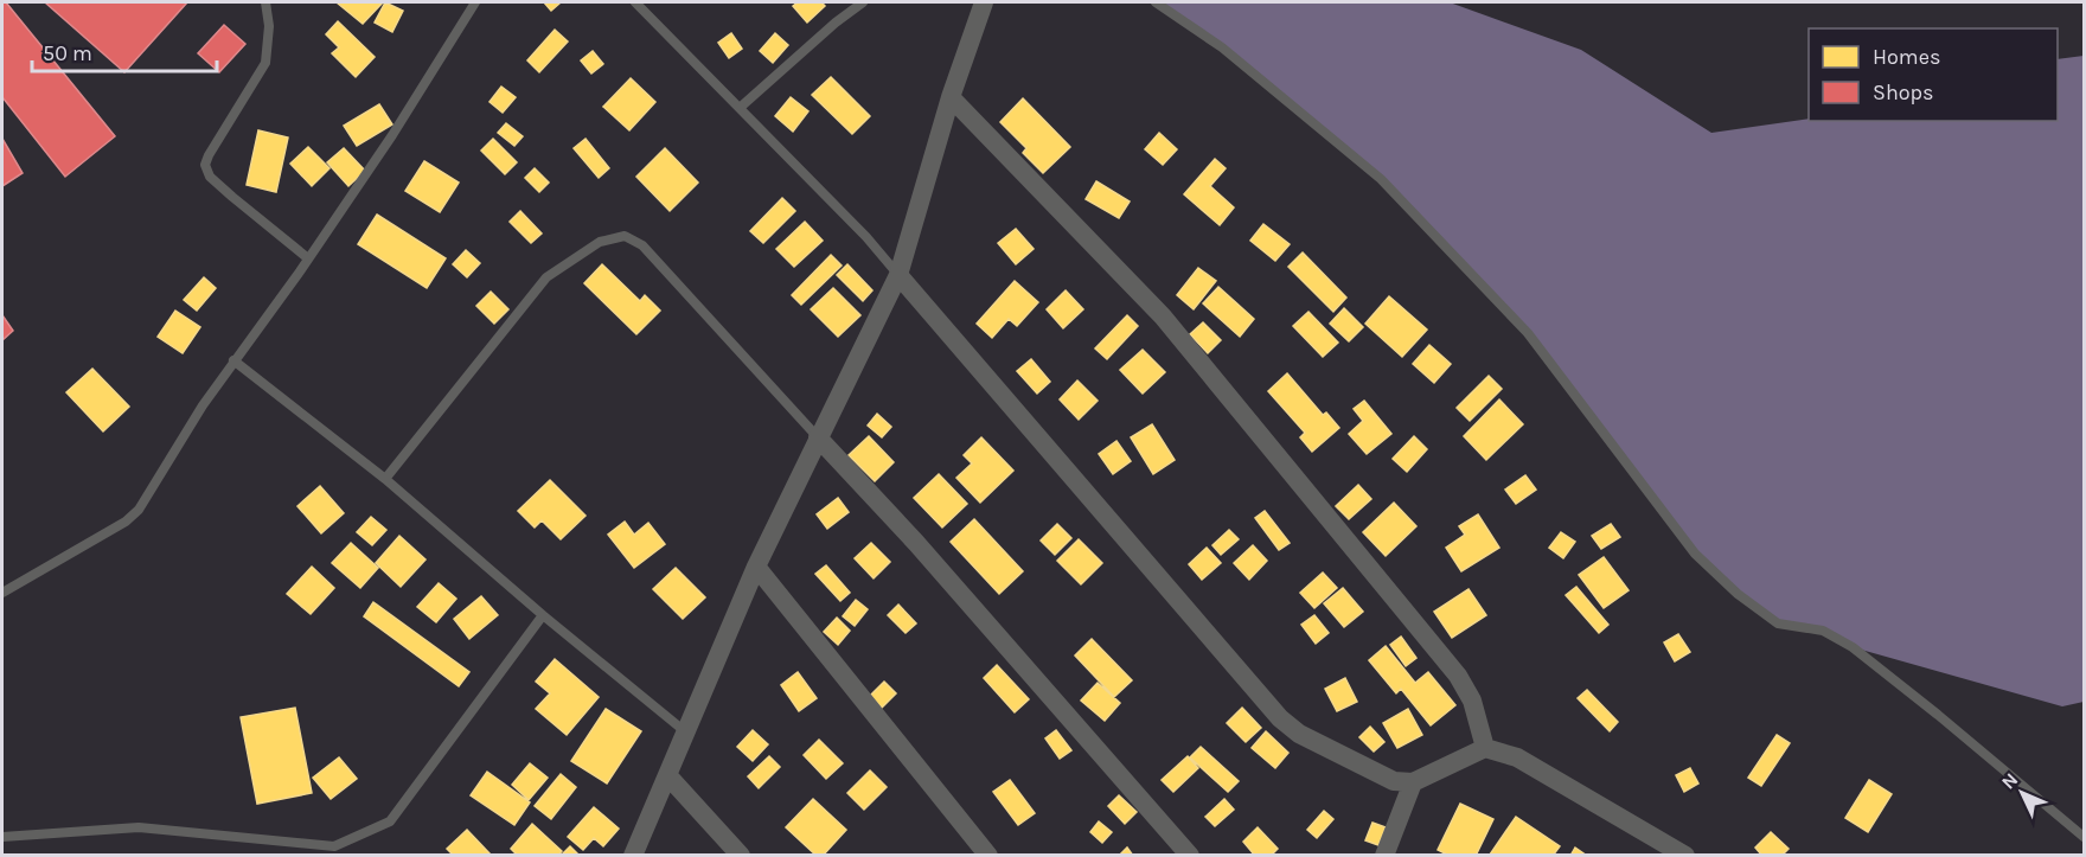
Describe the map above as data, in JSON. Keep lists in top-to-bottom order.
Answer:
{
  "legend": ["Homes", "Shops"],
  "scale_bar": "50 m",
  "north": "top left"
}
